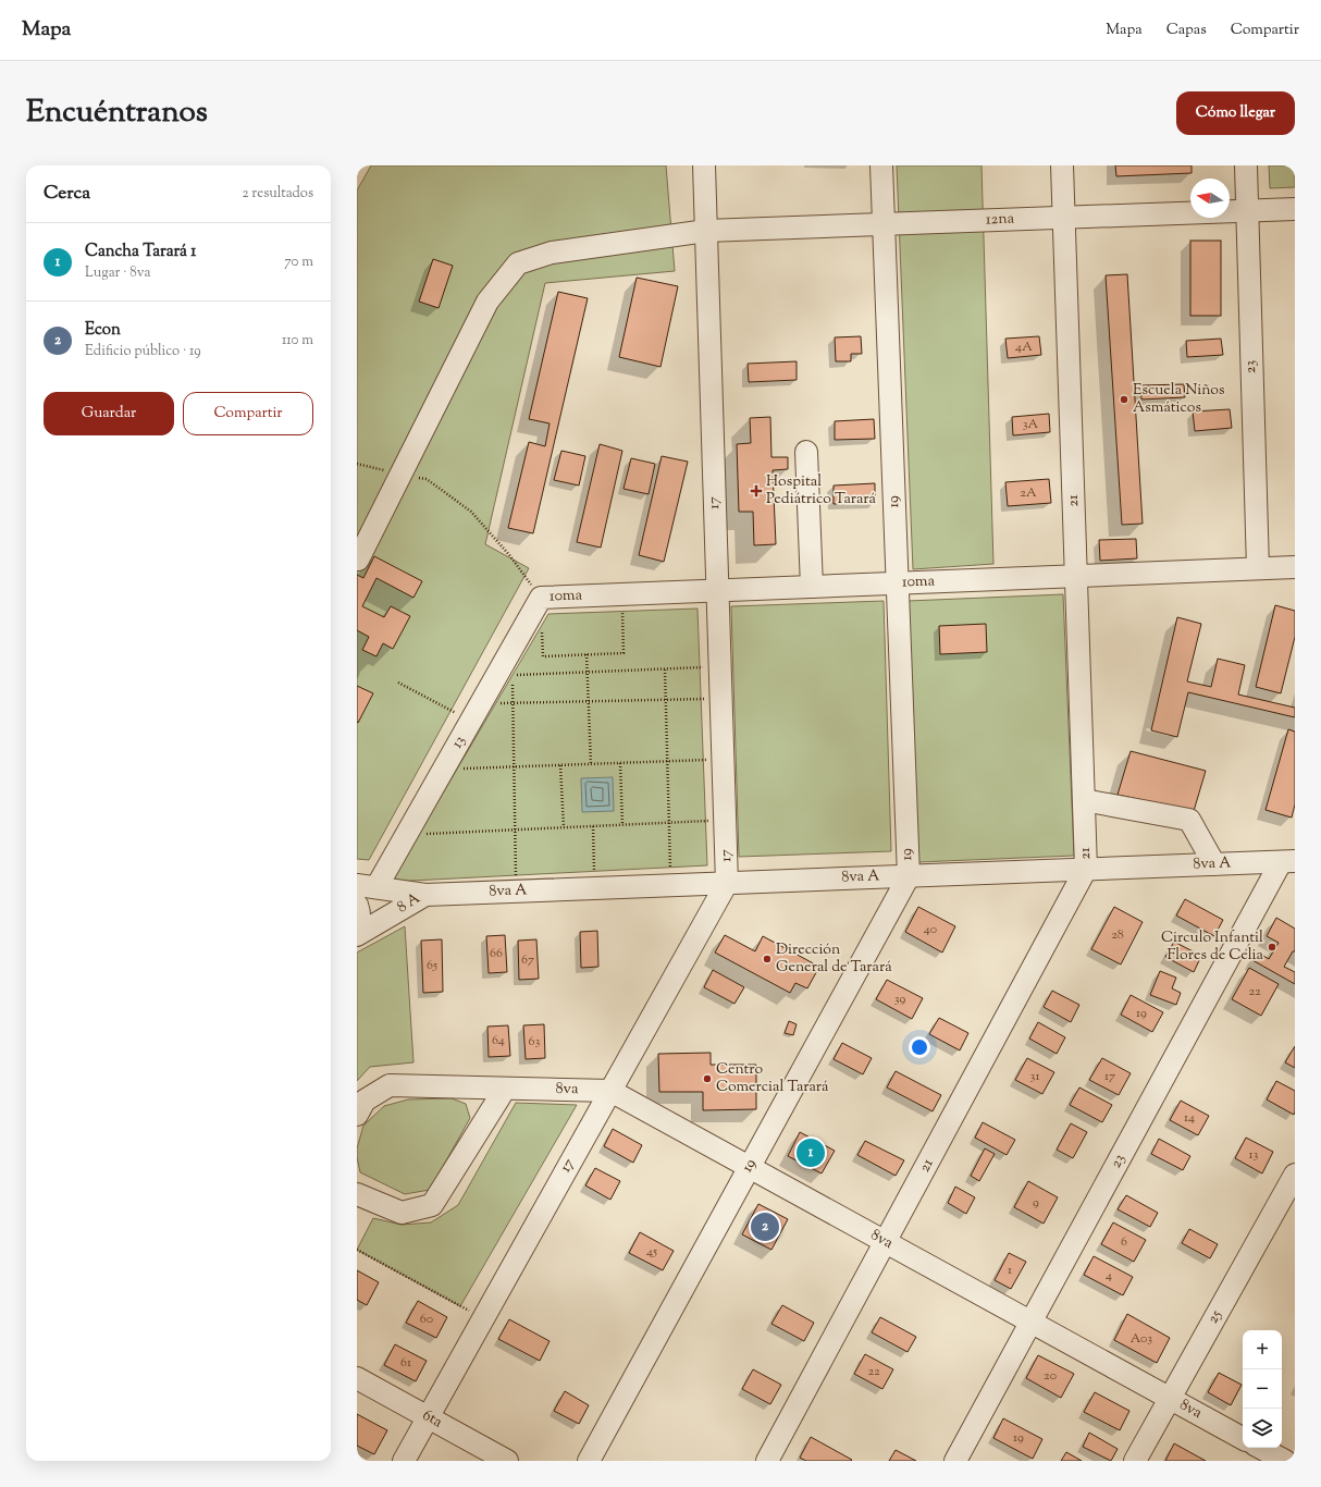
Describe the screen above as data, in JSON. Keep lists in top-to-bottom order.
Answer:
{
  "streets": {
    "street": [
      "12na",
      "23",
      "21",
      "19",
      "17",
      "10ma",
      "13",
      "8va A",
      "8 A",
      "8va",
      "25",
      "6ta"
    ]
  },
  "crossings": [
    ["12na", "23"],
    ["12na", "21"],
    ["12na", "19"],
    ["12na", "17"],
    ["23", "10ma"],
    ["23", "8va A"],
    ["23", "8va"],
    ["21", "10ma"],
    ["21", "8va A"],
    ["21", "8va"],
    ["19", "10ma"],
    ["19", "8va A"],
    ["19", "8va"],
    ["17", "10ma"],
    ["17", "8va A"],
    ["17", "8va"],
    ["17", "6ta"],
    ["10ma", "13"],
    ["13", "8 A"],
    ["8va A", "8 A"],
    ["8va", "25"]
  ],
  "places": {
    "other": [
      "Escuela Niños Asmáticos",
      "Circulo Infantil Flores de Celia",
      "Dirección General de Tarará",
      "Centro Comercial Tarará"
    ],
    "health": ["Hospital Pediátrico Tarará"]
  },
  "house_numbers": [
    "4A",
    "3A",
    "2A",
    "40",
    "28",
    "66",
    "67",
    "65",
    "22",
    "39",
    "19",
    "64",
    "63",
    "31",
    "17",
    "14",
    "13",
    "9",
    "6",
    "45",
    "1",
    "4",
    "60",
    "A03",
    "61",
    "22",
    "20",
    "19"
  ],
  "north": "left",
  "page": {
    "header": "Mapa",
    "nav": ["Mapa", "Capas", "Compartir"],
    "title": "Encuéntranos",
    "buttons": [
      "Cómo llegar",
      ["Guardar", "Compartir"]
    ],
    "heading": ["Cerca", "2 resultados"],
    "list": [
      {
        "mark": "1",
        "name": "Cancha Tarará 1",
        "note": "Lugar · 8va",
        "value": "70 m"
      },
      {
        "mark": "2",
        "name": "Econ",
        "note": "Edificio público · 19",
        "value": "110 m"
      }
    ],
    "pins": ["1", "2"],
    "map_buttons": ["+", "−"]
  }
}
